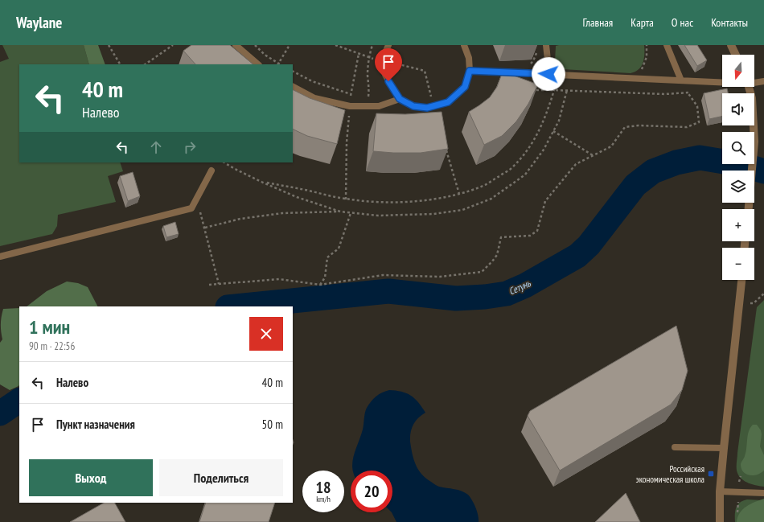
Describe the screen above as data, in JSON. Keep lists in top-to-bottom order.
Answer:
{
  "water": ["Сетунь"],
  "places": {
    "transit": ["Российская экономическая школа"]
  },
  "north": "bottom",
  "page": {
    "header": "Waylane",
    "nav": [
      "Главная",
      "Карта",
      "О нас",
      "Контакты"
    ],
    "map_buttons": ["+", "−"],
    "turn": ["40 m", "Налево"],
    "heading": ["1 мин", "90 m · 22:56"],
    "list": [
      {
        "name": "Налево",
        "value": "40 m"
      },
      {
        "name": "Пункт назначения",
        "value": "50 m"
      }
    ],
    "buttons": ["Выход", "Поделиться"],
    "speed": "18 km/h",
    "limit": "20"
  }
}
